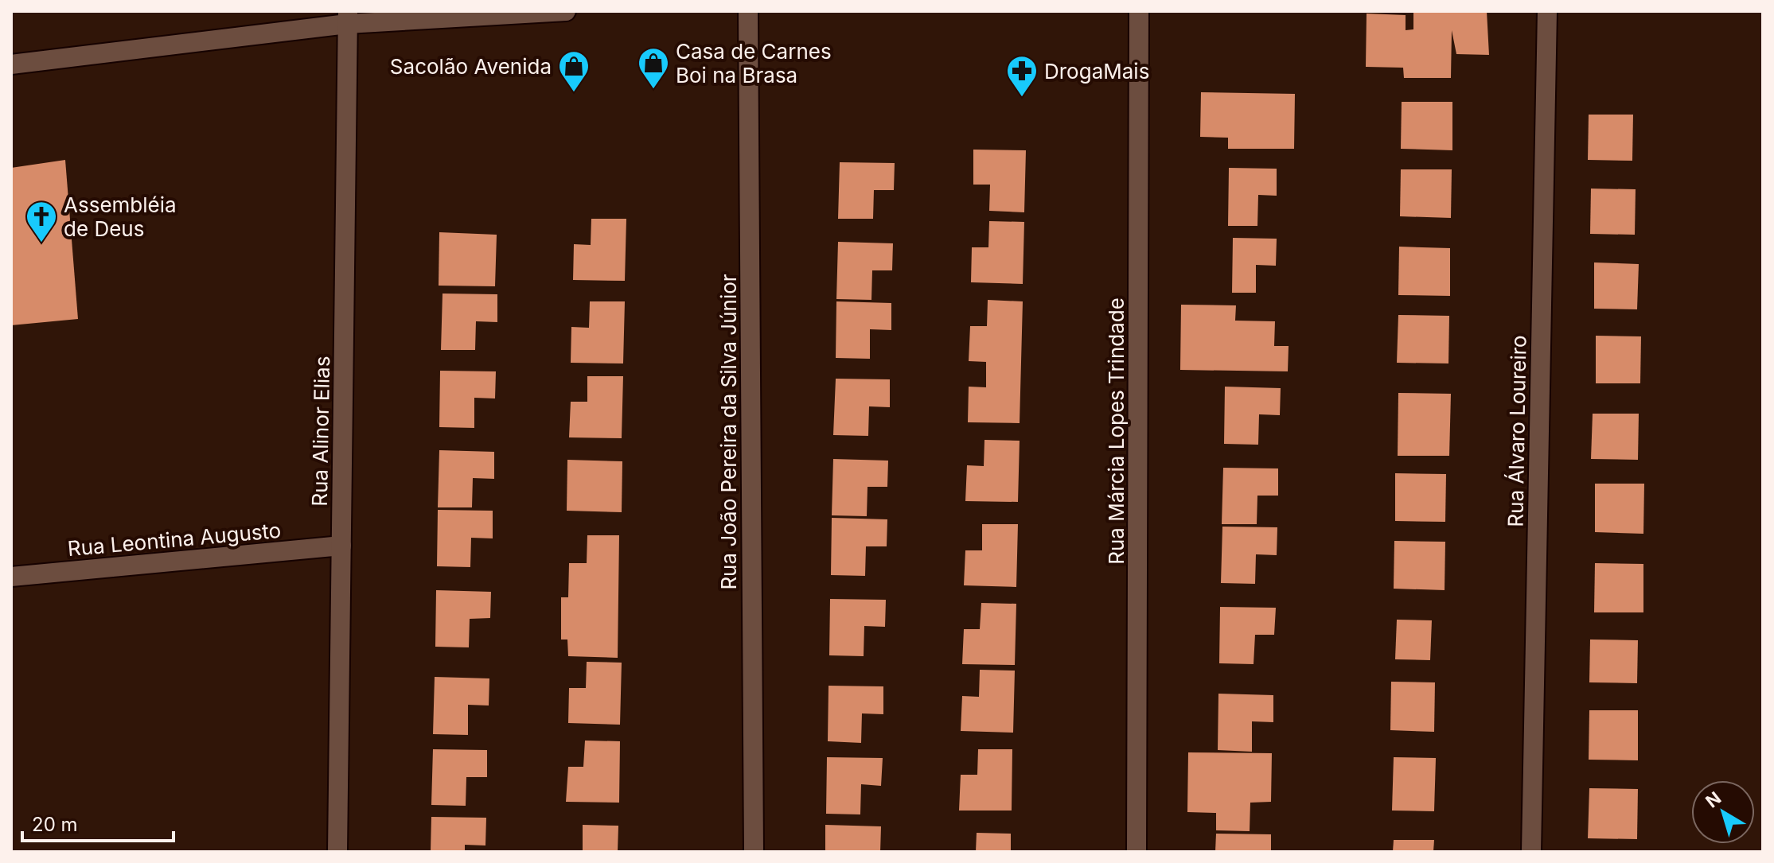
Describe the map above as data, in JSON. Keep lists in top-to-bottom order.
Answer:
{
  "streets": {
    "street": [
      "Rua Alinor Elias",
      "Rua Márcia Lopes Trindade",
      "Rua Álvaro Loureiro",
      "Rua João Pereira da Silva Júnior",
      "Rua Leontina Augusto"
    ]
  },
  "crossings": [
    ["Rua Alinor Elias", "Rua Leontina Augusto"]
  ],
  "places": {
    "shop": ["Casa de Carnes Boi na Brasa", "Sacolão Avenida"],
    "pharmacy": ["DrogaMais"],
    "church": ["Assembléia de Deus"]
  },
  "scale_bar": "20 m",
  "north": "top left"
}
